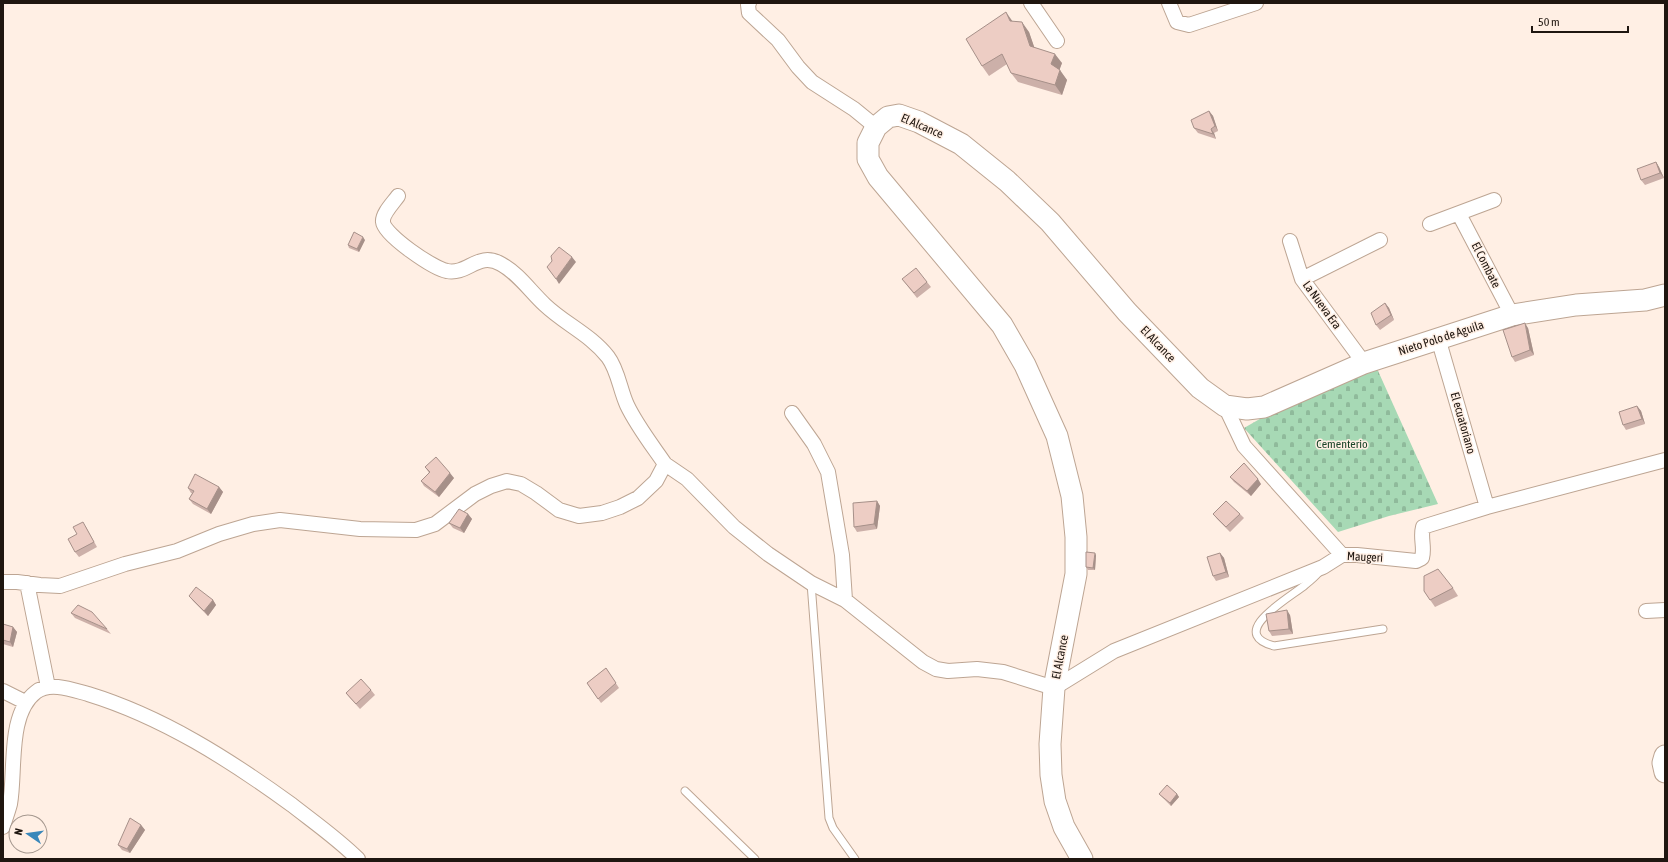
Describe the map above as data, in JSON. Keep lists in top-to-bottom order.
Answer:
{
  "streets": {
    "street": [
      "El Alcance",
      "El Combate",
      "La Nueva Era",
      "Nieto Polo de Aguila",
      "El ecuatoriano",
      "Maugeri"
    ]
  },
  "crossings": [
    ["El Alcance", "Nieto Polo de Aguila"],
    ["El Alcance", "Maugeri"],
    ["El Combate", "Nieto Polo de Aguila"],
    ["La Nueva Era", "Nieto Polo de Aguila"],
    ["Nieto Polo de Aguila", "El ecuatoriano"],
    ["El ecuatoriano", "Maugeri"]
  ],
  "parks": ["Cementerio"],
  "scale_bar": "50 m",
  "north": "left"
}
